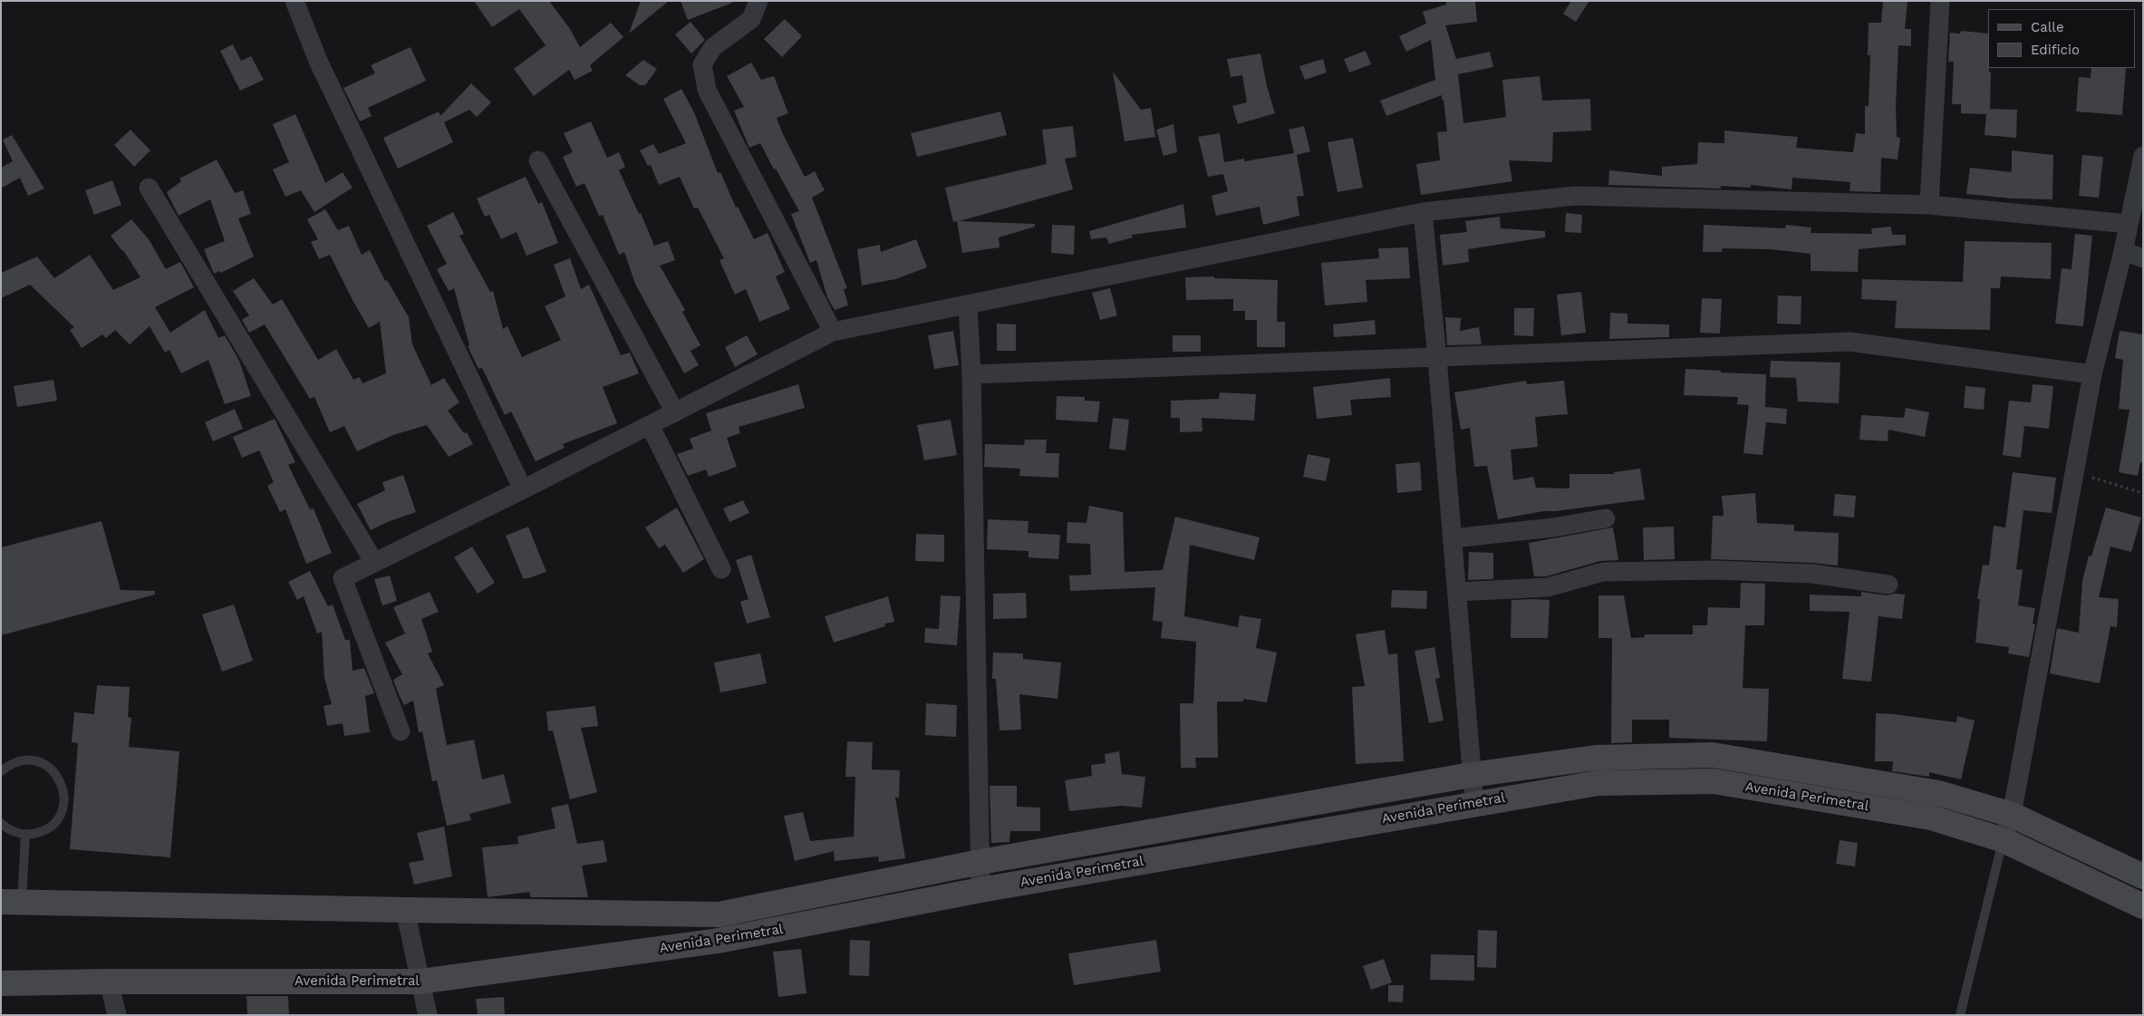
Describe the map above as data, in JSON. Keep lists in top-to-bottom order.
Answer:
{
  "streets": {
    "main road": ["Avenida Perimetral"]
  },
  "legend": ["Calle", "Edificio"]
}
